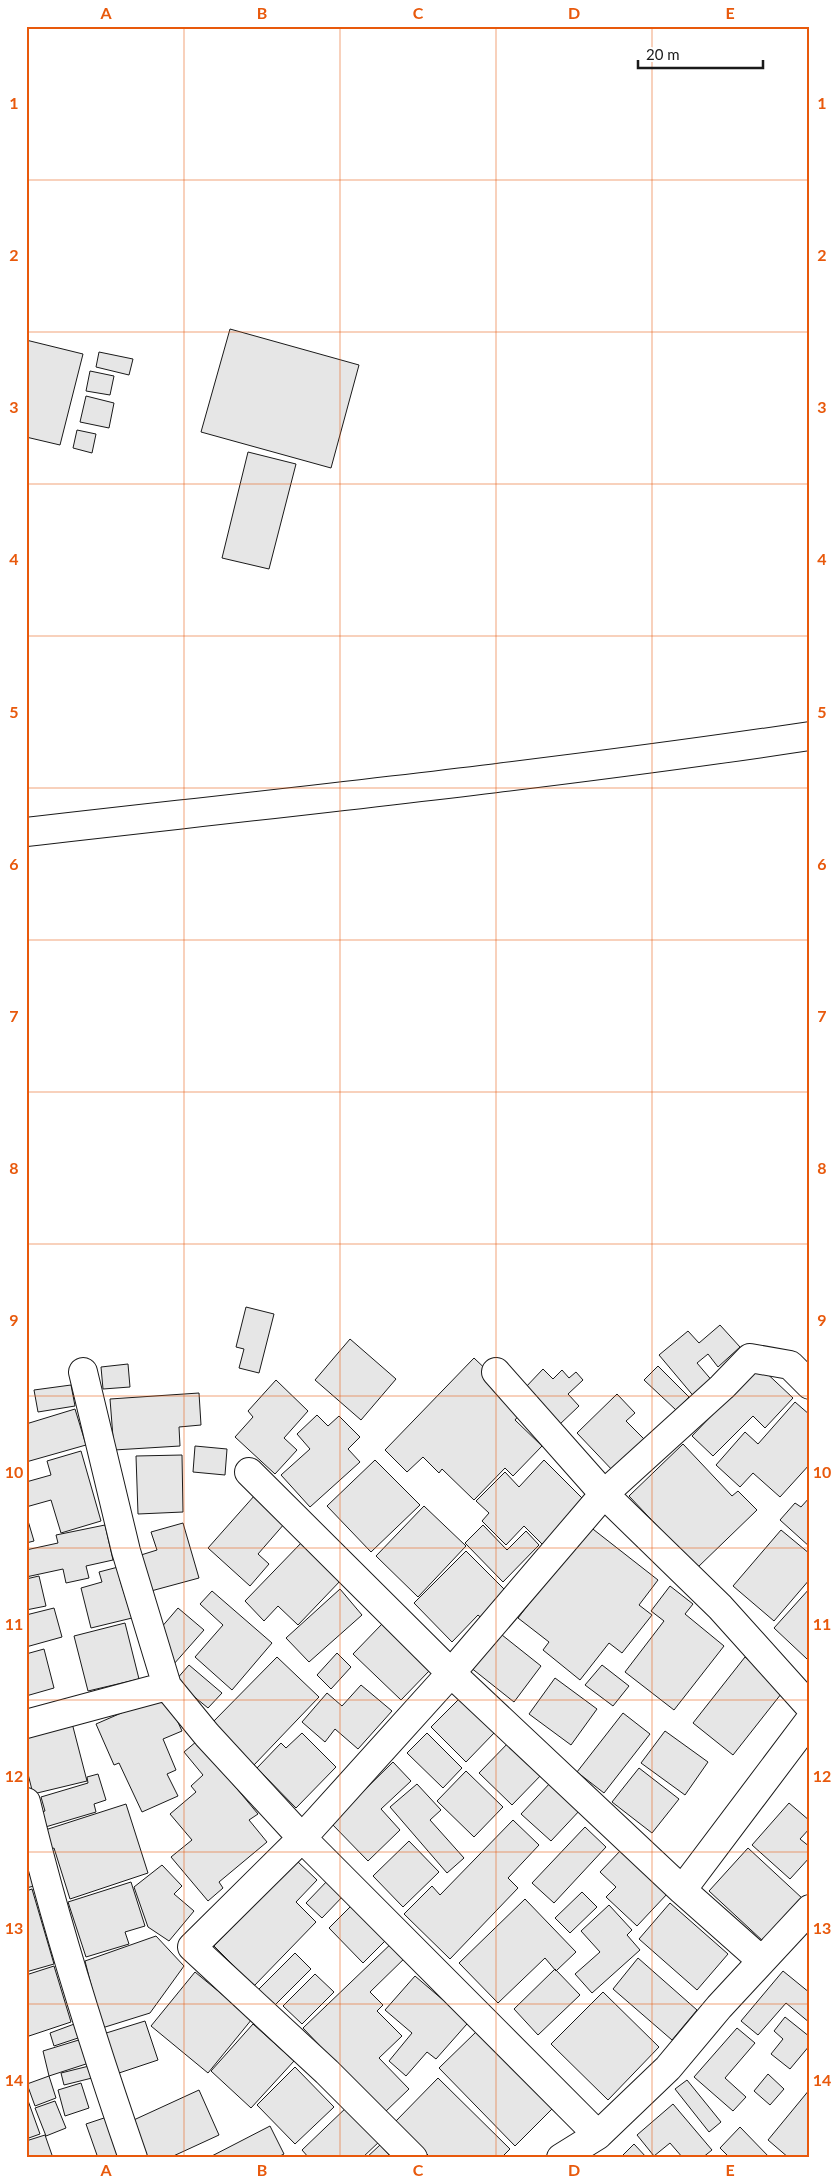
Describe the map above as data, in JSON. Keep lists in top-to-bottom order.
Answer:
{
  "scale_bar": "20 m",
  "grid": {
    "columns": [
      "A",
      "B",
      "C",
      "D",
      "E"
    ],
    "rows": [
      "1",
      "2",
      "3",
      "4",
      "5",
      "6",
      "7",
      "8",
      "9",
      "10",
      "11",
      "12",
      "13",
      "14"
    ]
  }
}
